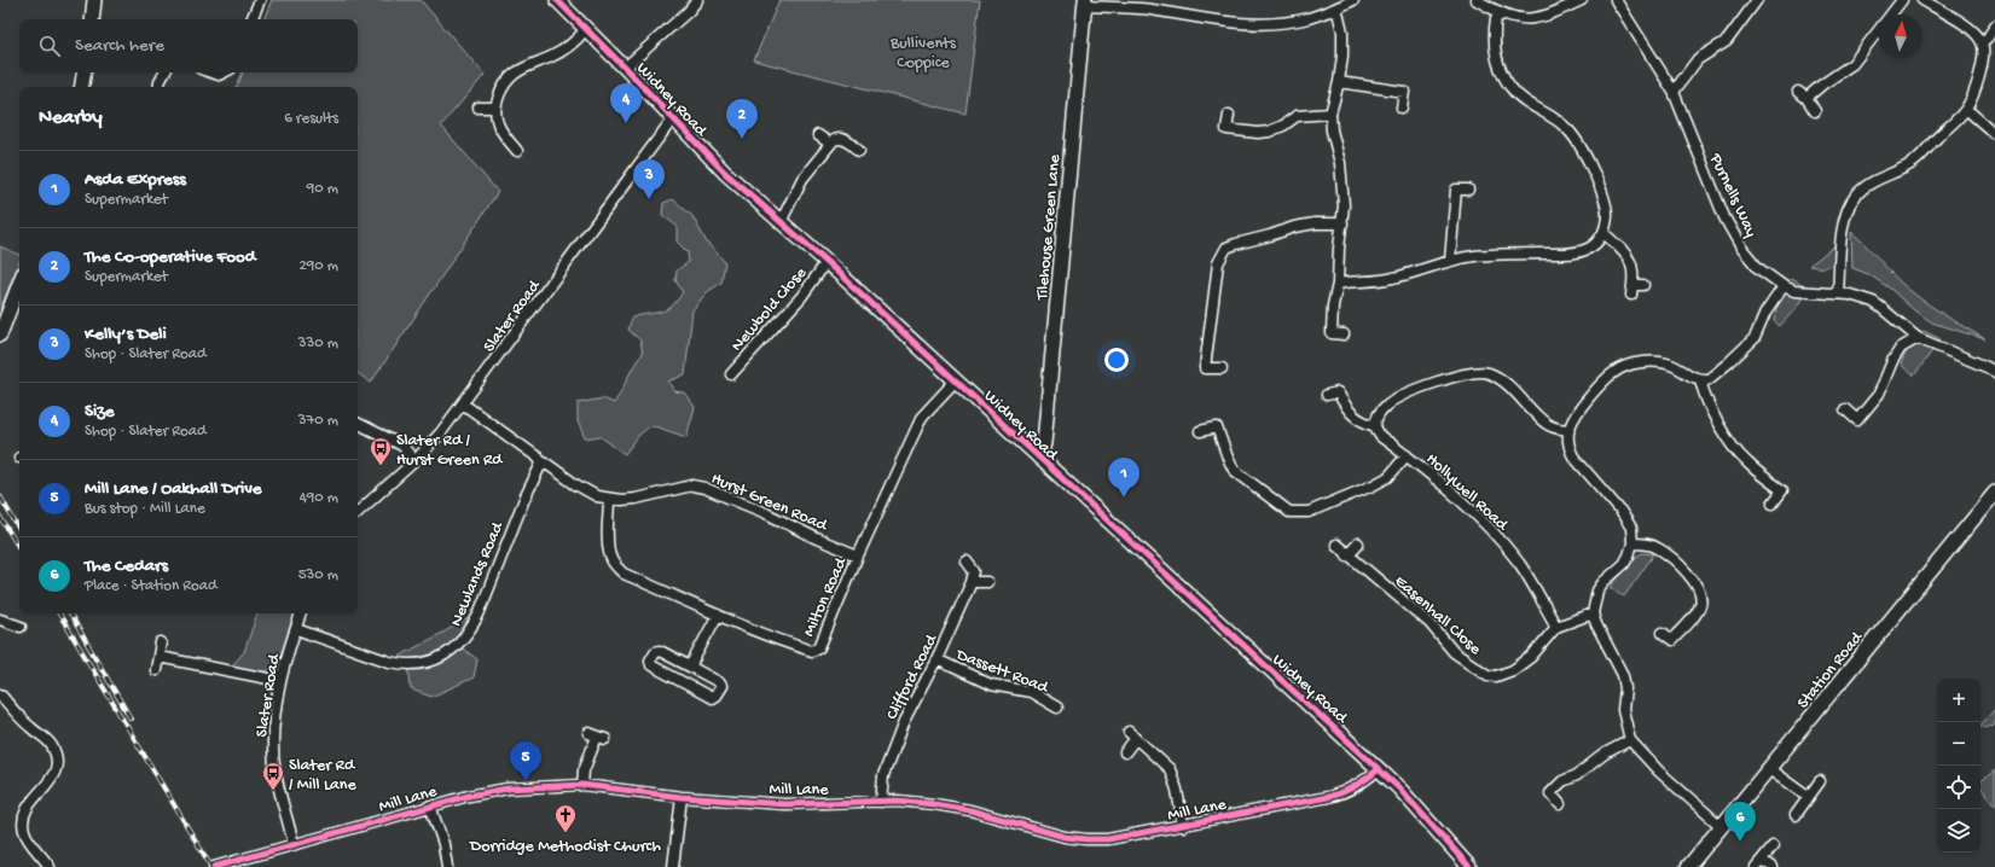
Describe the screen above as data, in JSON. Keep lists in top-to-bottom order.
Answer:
{
  "streets": {
    "street": [
      "Widney Road",
      "Purnells Way",
      "Tilehouse Green Lane",
      "Newbold Close",
      "Slater Road",
      "Hollywell Road",
      "Hurst Green Road",
      "Newlands Road",
      "Milton Road",
      "Easenhall Close",
      "Dassett Road",
      "Station Road",
      "Clifford Road",
      "Mill Lane"
    ]
  },
  "crossings": [
    ["Widney Road", "Tilehouse Green Lane"],
    ["Widney Road", "Newbold Close"],
    ["Widney Road", "Slater Road"],
    ["Widney Road", "Milton Road"],
    ["Widney Road", "Mill Lane"],
    ["Slater Road", "Hurst Green Road"],
    ["Slater Road", "Newlands Road"],
    ["Slater Road", "Mill Lane"],
    ["Hollywell Road", "Easenhall Close"],
    ["Hurst Green Road", "Newlands Road"],
    ["Hurst Green Road", "Milton Road"],
    ["Dassett Road", "Clifford Road"],
    ["Clifford Road", "Mill Lane"]
  ],
  "parks": ["Bullivents Coppice"],
  "places": {
    "bus stop": ["Slater Rd / Hurst Green Rd", "Slater Rd / Mill Lane"],
    "church": ["Dorridge Methodist Church"]
  },
  "north": "top",
  "page": {
    "search": "Search here",
    "pins": [
      "4",
      "2",
      "3",
      "1",
      "5",
      "6"
    ],
    "heading": ["Nearby", "6 results"],
    "list": [
      {
        "mark": "1",
        "name": "Asda Express",
        "note": "Supermarket",
        "value": "90 m"
      },
      {
        "mark": "2",
        "name": "The Co-operative Food",
        "note": "Supermarket",
        "value": "290 m"
      },
      {
        "mark": "3",
        "name": "Kelly’s Deli",
        "note": "Shop · Slater Road",
        "value": "330 m"
      },
      {
        "mark": "4",
        "name": "Size",
        "note": "Shop · Slater Road",
        "value": "370 m"
      },
      {
        "mark": "5",
        "name": "Mill Lane / Oakhall Drive",
        "note": "Bus stop · Mill Lane",
        "value": "490 m"
      },
      {
        "mark": "6",
        "name": "The Cedars",
        "note": "Place · Station Road",
        "value": "530 m"
      }
    ],
    "map_buttons": ["+", "−"]
  }
}
